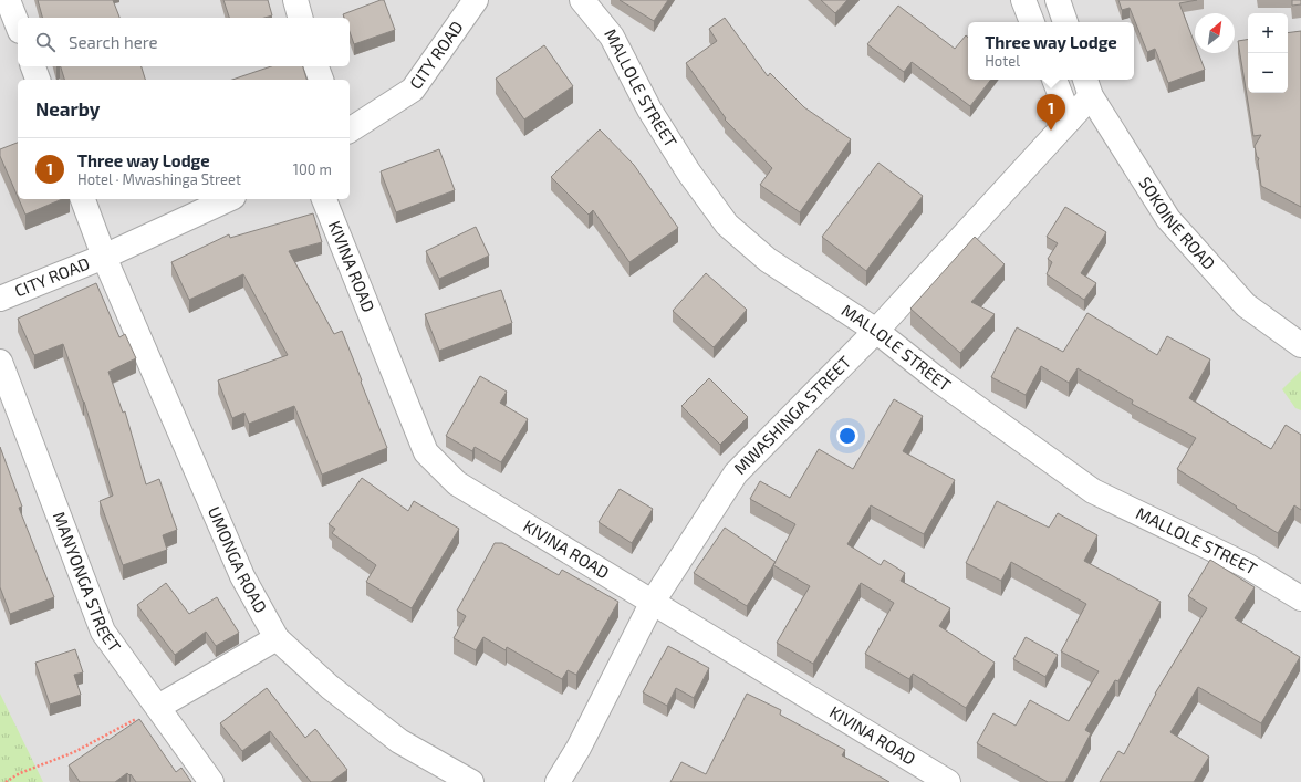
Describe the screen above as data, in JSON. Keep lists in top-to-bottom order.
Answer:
{
  "streets": {
    "street": [
      "CITY ROAD",
      "MALLOLE STREET",
      "SOKOINE ROAD",
      "KIVINA ROAD",
      "MWASHINGA STREET",
      "UMONGA ROAD",
      "MANYONGA STREET"
    ]
  },
  "crossings": [
    ["CITY ROAD", "UMONGA ROAD"],
    ["MALLOLE STREET", "MWASHINGA STREET"],
    ["SOKOINE ROAD", "MWASHINGA STREET"],
    ["KIVINA ROAD", "MWASHINGA STREET"]
  ],
  "north": "top right",
  "page": {
    "map_buttons": ["+", "−"],
    "search": "Search here",
    "popup": ["Three way Lodge", "Hotel"],
    "heading": "Nearby",
    "pins": "1",
    "list": [
      {
        "mark": "1",
        "name": "Three way Lodge",
        "note": "Hotel · Mwashinga Street",
        "value": "100 m"
      }
    ]
  }
}
